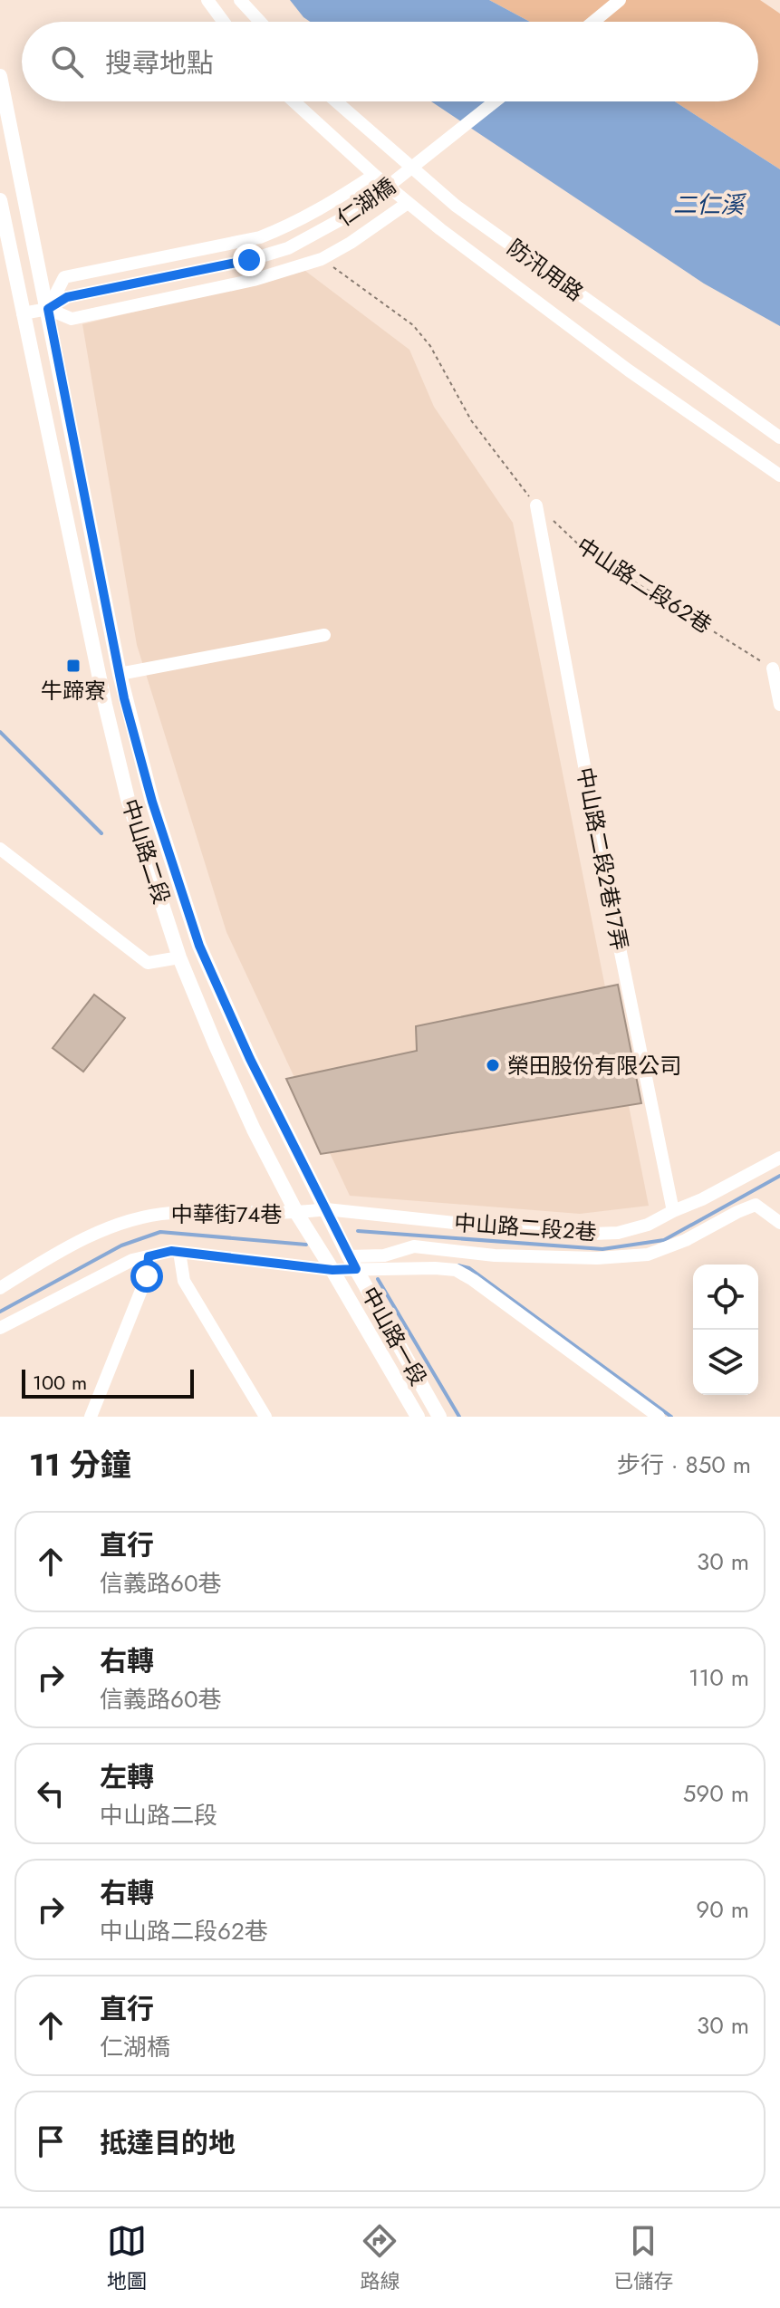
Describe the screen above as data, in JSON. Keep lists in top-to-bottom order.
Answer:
{
  "streets": {
    "main road": ["中山路二段", "中山路一段"],
    "street": [
      "仁湖橋",
      "防汛用路",
      "中山路二段2巷17弄",
      "中華街74巷",
      "中山路二段2巷"
    ],
    "path": ["中山路二段62巷"]
  },
  "crossings": [
    ["仁湖橋", "中山路二段"],
    ["中山路二段62巷", "中山路二段2巷17弄"],
    ["中山路二段", "中華街74巷"],
    ["中山路二段", "中山路二段2巷"],
    ["中山路二段", "中山路一段"],
    ["中山路二段2巷17弄", "中山路二段2巷"],
    ["中華街74巷", "中山路二段2巷"]
  ],
  "water": ["二仁溪"],
  "places": {
    "transit": ["牛蹄寮"],
    "other": ["榮田股份有限公司"]
  },
  "scale_bar": "100 m",
  "page": {
    "search": "搜尋地點",
    "scale": "100 m",
    "heading": ["11 分鐘", "步行 · 850 m"],
    "list": [
      ["直行", "信義路60巷", "30 m"],
      ["右轉", "信義路60巷", "110 m"],
      ["左轉", "中山路二段", "590 m"],
      ["右轉", "中山路二段62巷", "90 m"],
      ["直行", "仁湖橋", "30 m"],
      "抵達目的地"
    ],
    "nav": ["地圖", "路線", "已儲存"]
  }
}
